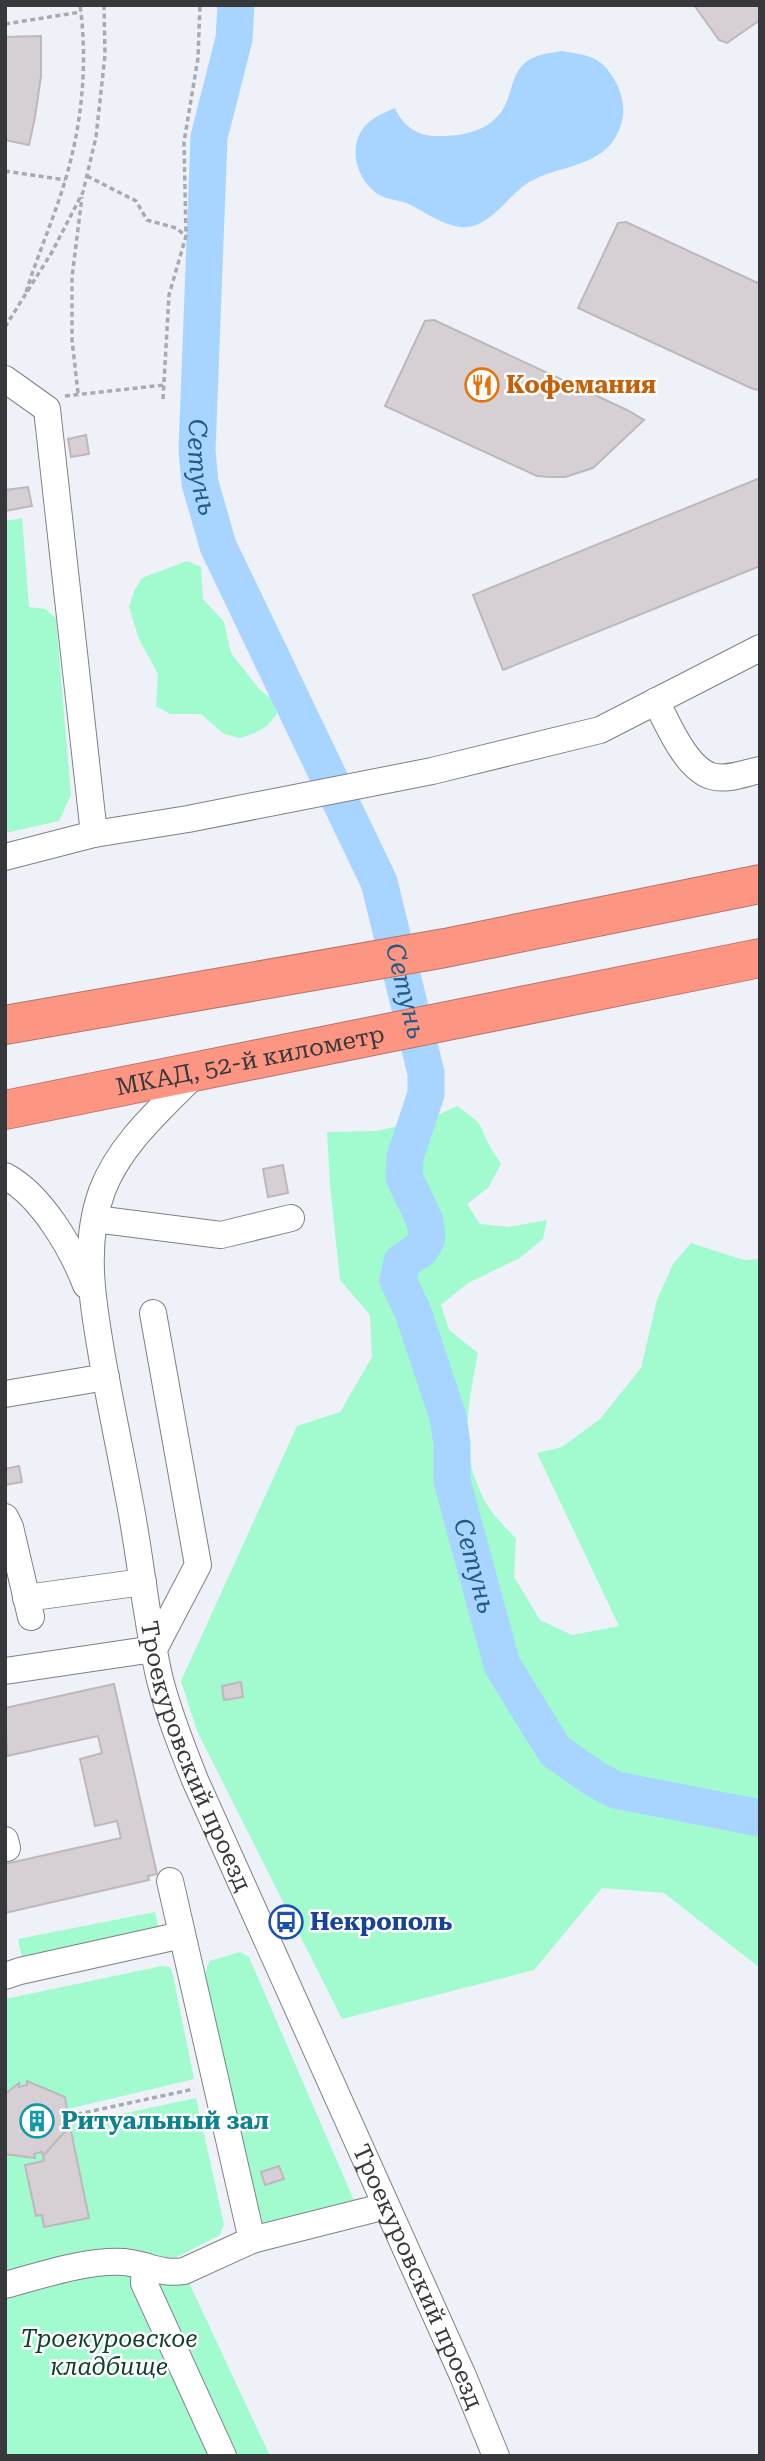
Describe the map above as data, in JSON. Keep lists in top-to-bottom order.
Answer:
{
  "streets": {
    "highway": ["МКАД, 52-й километр"],
    "street": ["Троекуровский проезд"]
  },
  "crossings": [
    ["МКАД, 52-й километр", "Троекуровский проезд"]
  ],
  "water": ["Сетунь"],
  "parks": ["Троекуровское кладбище"],
  "places": {
    "restaurant": ["Кофемания"],
    "bus stop": ["Некрополь"],
    "building": ["Ритуальный зал"]
  }
}
